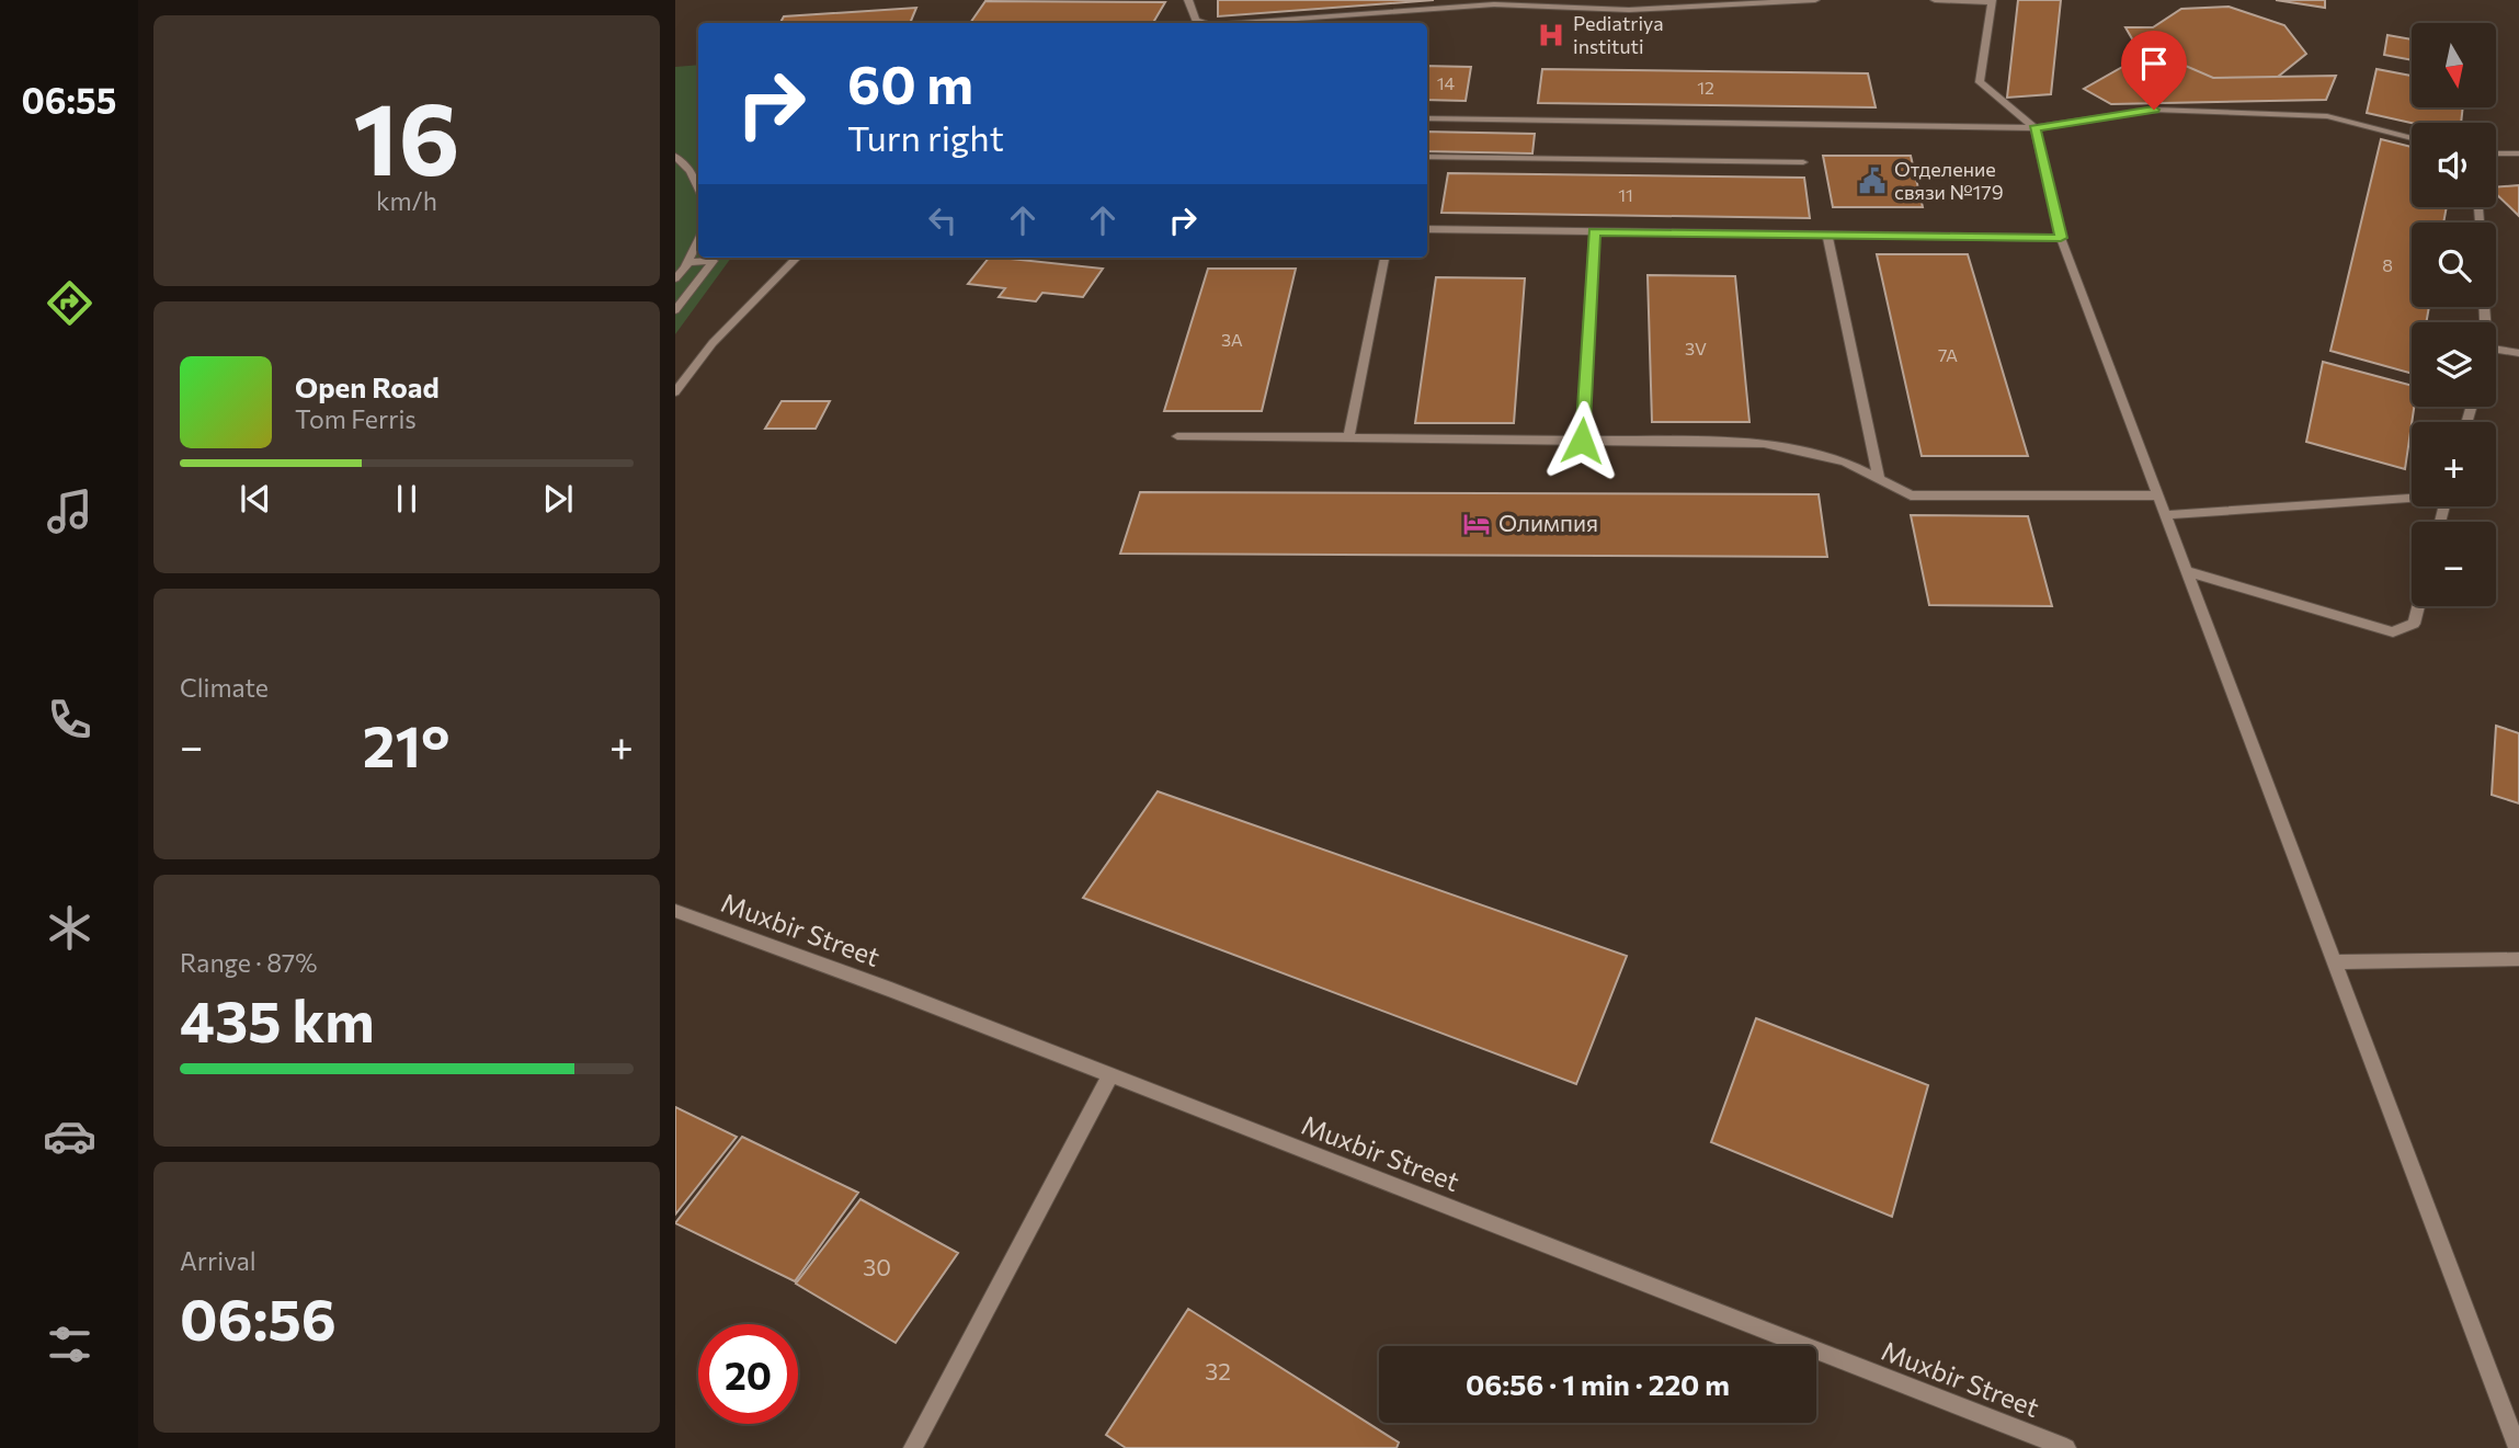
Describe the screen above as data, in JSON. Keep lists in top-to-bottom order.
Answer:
{
  "streets": {
    "street": ["Muxbir Street"]
  },
  "places": {
    "hospital": ["Pediatriya instituti"],
    "public building": ["Отделение связи №179"],
    "hotel": ["Олимпия"]
  },
  "house_numbers": [
    "14",
    "12",
    "11",
    "8",
    "3A",
    "3V",
    "7A",
    "30",
    "32"
  ],
  "north": "bottom",
  "page": {
    "tabs": "06:55",
    "tile": [
      ["16", "km/h"],
      "Climate",
      ["Range · 87%", "435 km"],
      ["Arrival", "06:56"]
    ],
    "map_buttons": ["+", "−"],
    "turn": ["60 m", "Turn right"],
    "song": ["Open Road", "Tom Ferris"],
    "heat": ["−", "21°", "+"],
    "limit": "20",
    "trip": "06:56 · 1 min · 220 m"
  }
}
